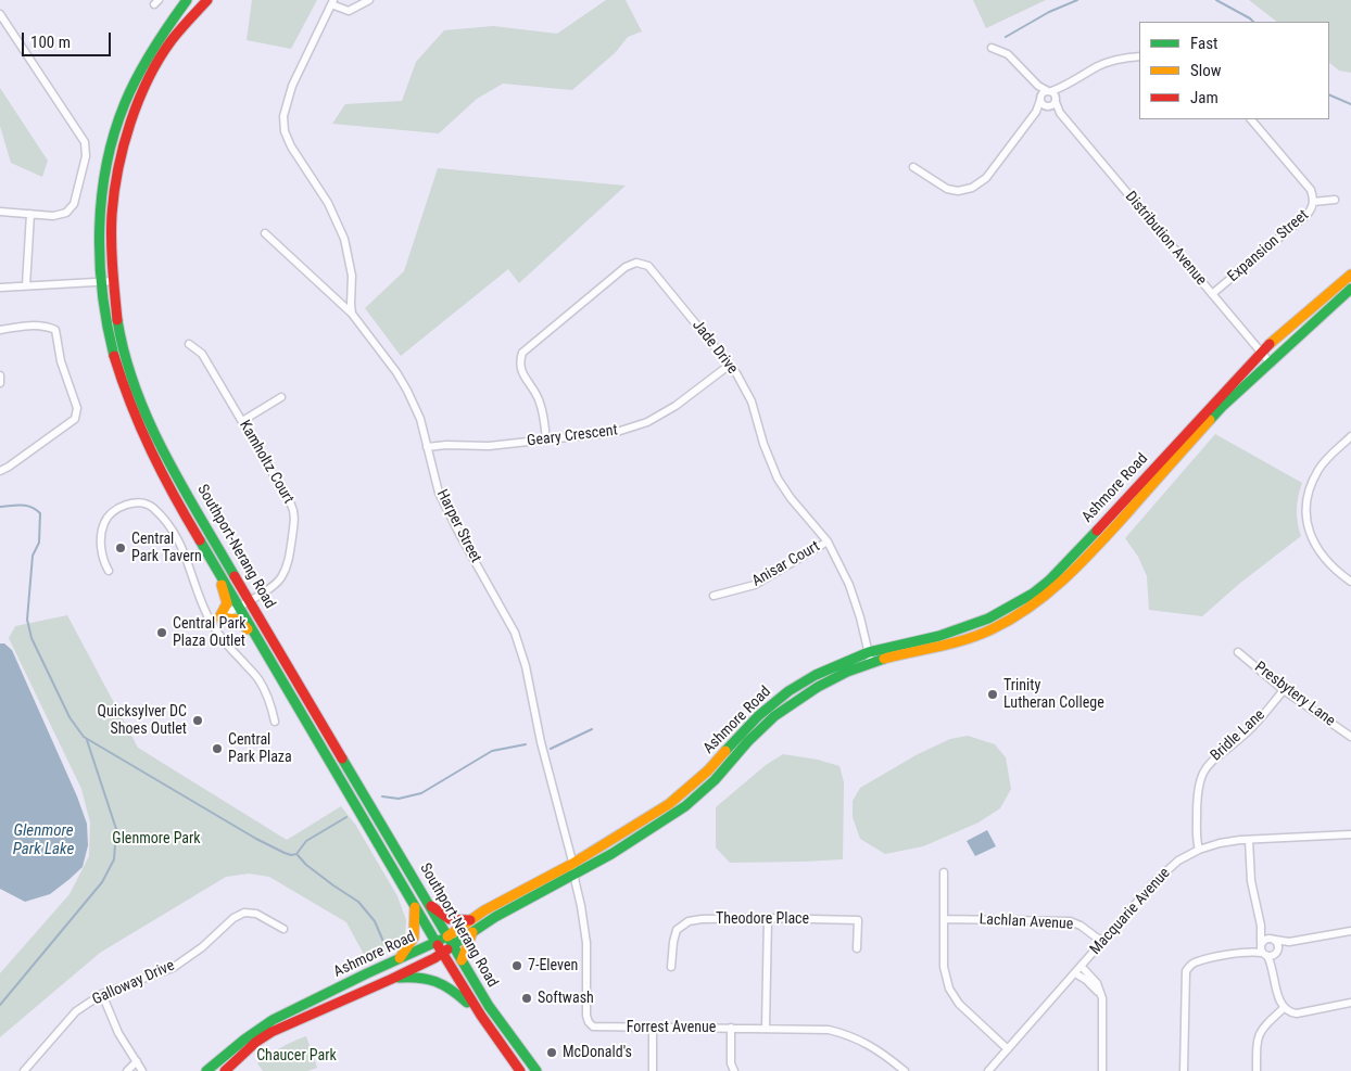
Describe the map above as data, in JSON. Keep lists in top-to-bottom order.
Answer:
{
  "streets": {
    "main road": ["Ashmore Road", "Southport-Nerang Road"],
    "street": [
      "Distribution Avenue",
      "Expansion Street",
      "Jade Drive",
      "Geary Crescent",
      "Kamholtz Court",
      "Harper Street",
      "Anisar Court",
      "Presbytery Lane",
      "Bridle Lane",
      "Macquarie Avenue",
      "Theodore Place",
      "Lachlan Avenue",
      "Galloway Drive",
      "Forrest Avenue"
    ]
  },
  "crossings": [
    ["Distribution Avenue", "Expansion Street"],
    ["Distribution Avenue", "Ashmore Road"],
    ["Jade Drive", "Geary Crescent"],
    ["Jade Drive", "Ashmore Road"],
    ["Jade Drive", "Anisar Court"],
    ["Geary Crescent", "Harper Street"],
    ["Kamholtz Court", "Southport-Nerang Road"],
    ["Ashmore Road", "Harper Street"],
    ["Ashmore Road", "Southport-Nerang Road"],
    ["Ashmore Road", "Forrest Avenue"],
    ["Harper Street", "Forrest Avenue"],
    ["Presbytery Lane", "Bridle Lane"],
    ["Bridle Lane", "Macquarie Avenue"],
    ["Macquarie Avenue", "Lachlan Avenue"]
  ],
  "water": ["Glenmore Park Lake"],
  "parks": ["Glenmore Park", "Chaucer Park"],
  "places": [
    "Central Park Tavern",
    "Central Park Plaza Outlet",
    "Trinity Lutheran College",
    "Quicksylver DC Shoes Outlet",
    "Central Park Plaza",
    "7-Eleven",
    "Softwash",
    "McDonald's"
  ],
  "legend": ["Fast", "Slow", "Jam"],
  "scale_bar": "100 m"
}
